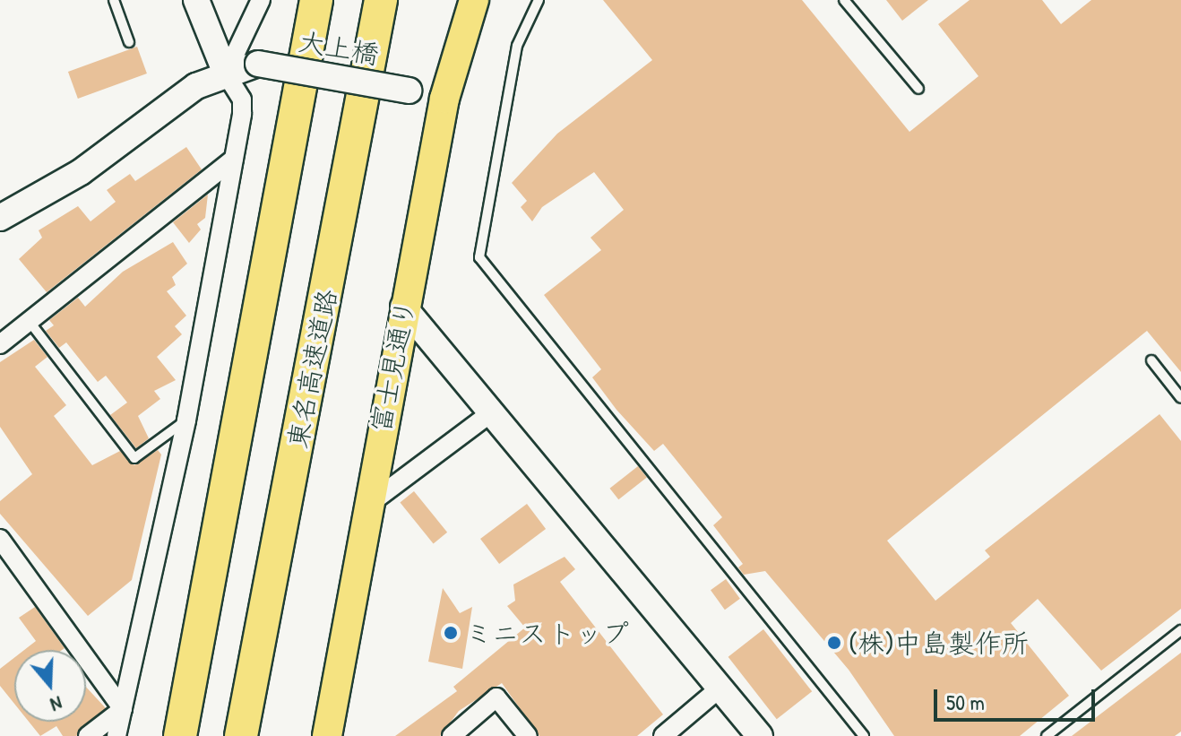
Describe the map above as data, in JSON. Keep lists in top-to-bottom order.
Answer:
{
  "streets": {
    "highway": ["東名高速道路"],
    "main road": ["富士見通り"],
    "street": ["大上橋"]
  },
  "crossings": [
    ["大上橋", "富士見通り"]
  ],
  "places": ["ミニストップ", "(株)中島製作所"],
  "scale_bar": "50 m",
  "north": "bottom"
}
